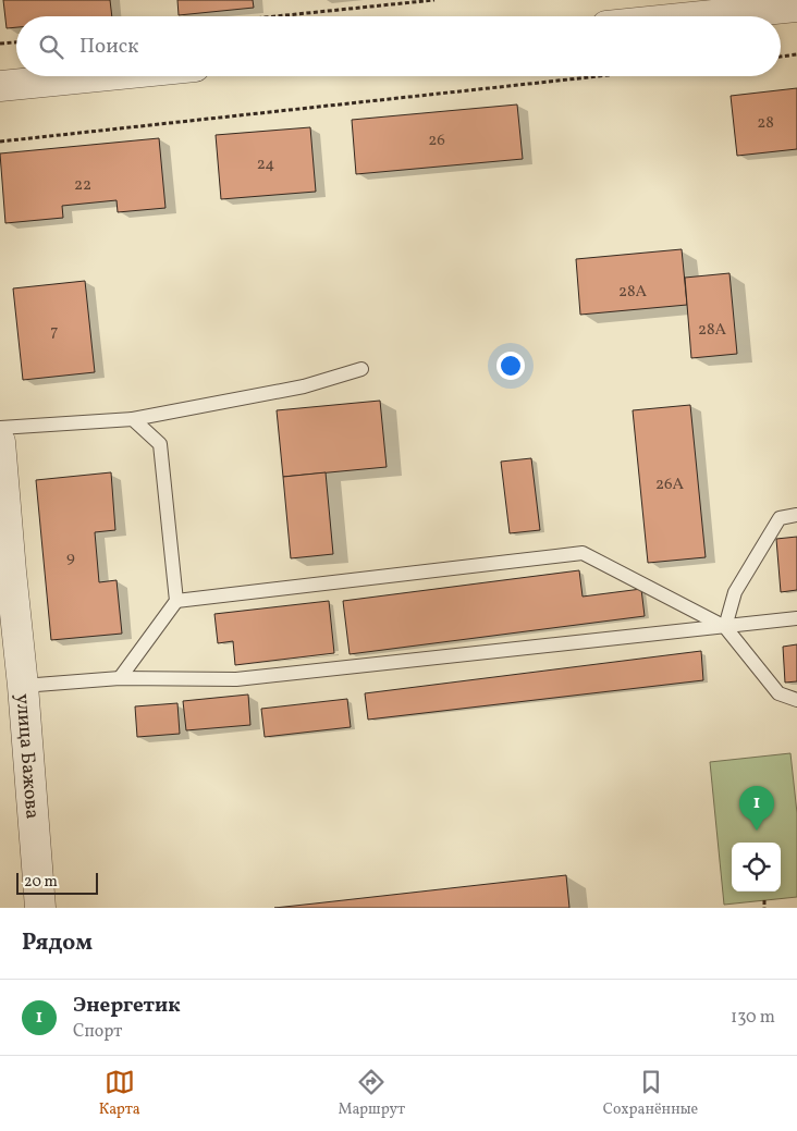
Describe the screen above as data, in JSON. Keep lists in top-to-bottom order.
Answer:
{
  "streets": {
    "street": ["улица Бажова"]
  },
  "house_numbers": [
    "28",
    "26",
    "24",
    "22",
    "28А",
    "28А",
    "7",
    "26А",
    "9"
  ],
  "scale_bar": "20 m",
  "page": {
    "search": "Поиск",
    "pins": "1",
    "scale": "20 m",
    "heading": "Рядом",
    "list": [
      {
        "mark": "1",
        "name": "Энергетик",
        "note": "Спорт",
        "value": "130 m"
      }
    ],
    "nav": ["Карта", "Маршрут", "Сохранённые"]
  }
}
